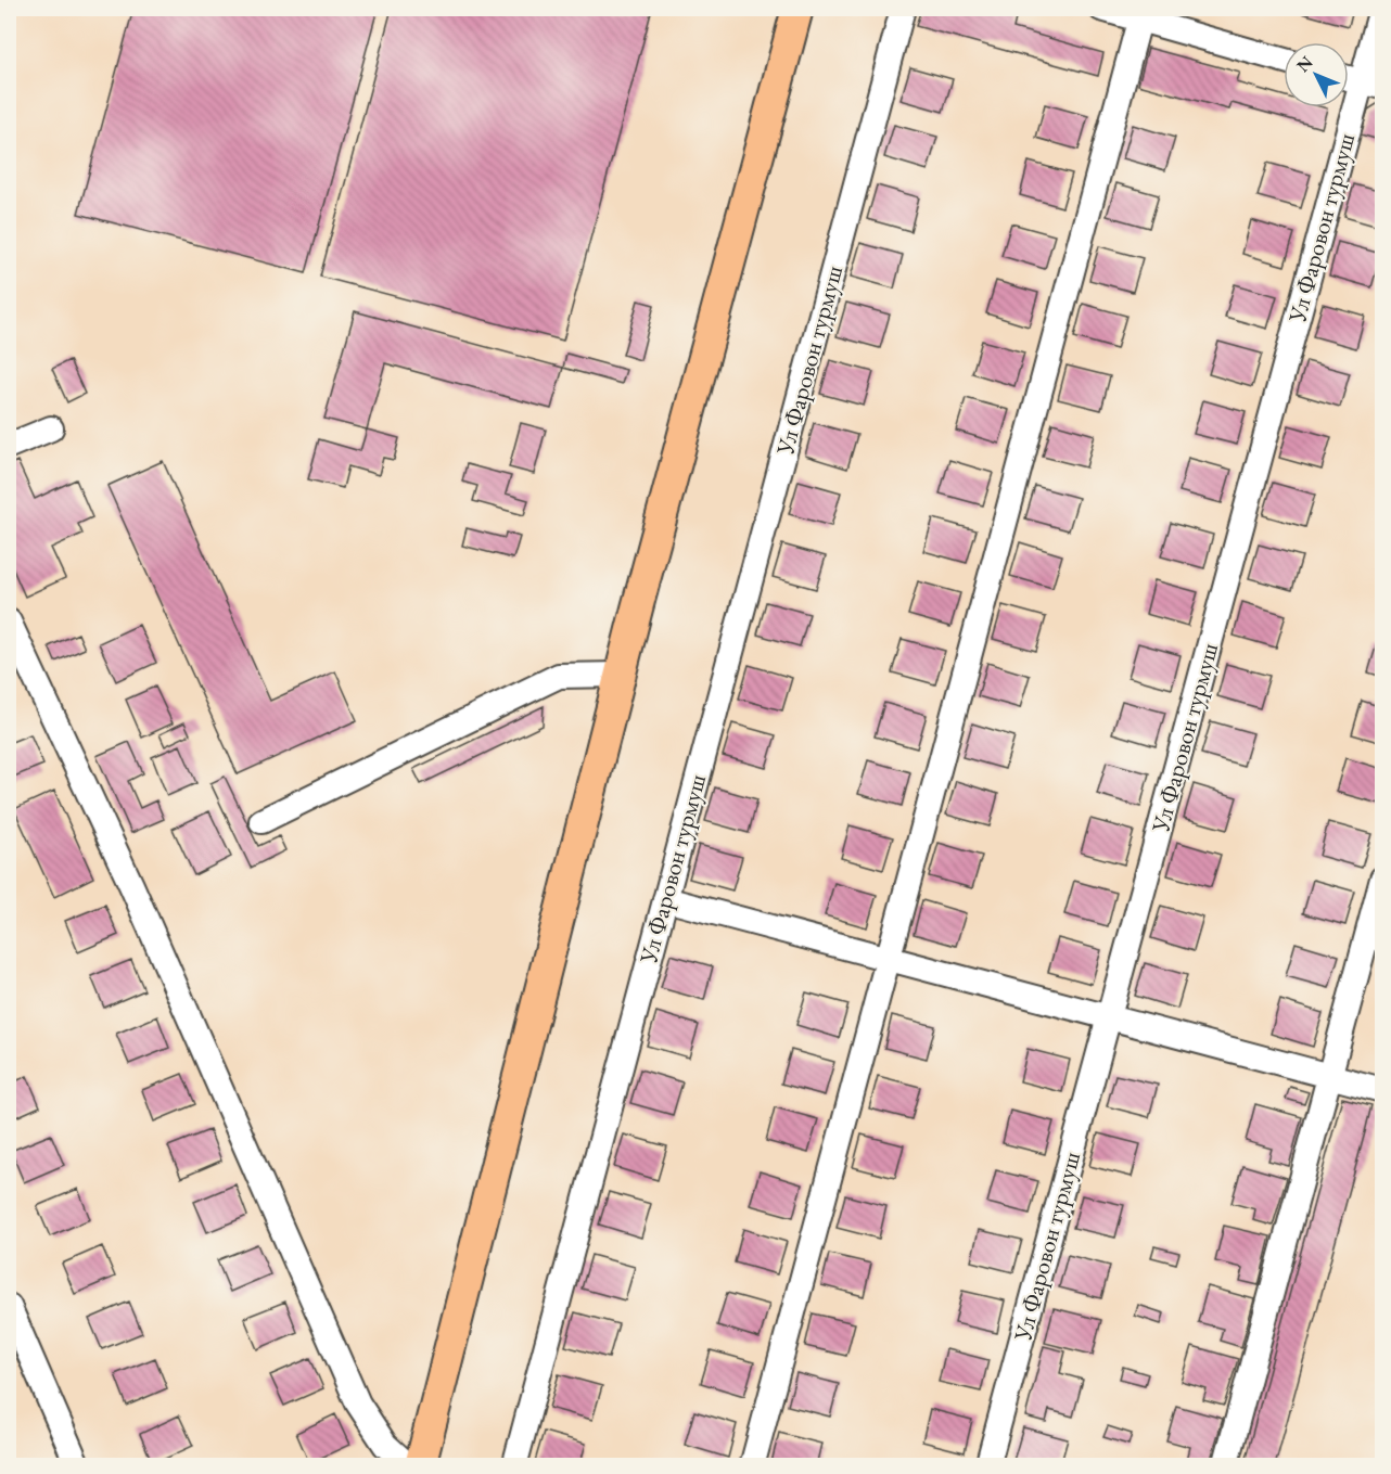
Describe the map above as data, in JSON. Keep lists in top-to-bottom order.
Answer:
{
  "streets": {
    "street": ["Ул Фаровон турмуш"]
  },
  "north": "top left"
}
